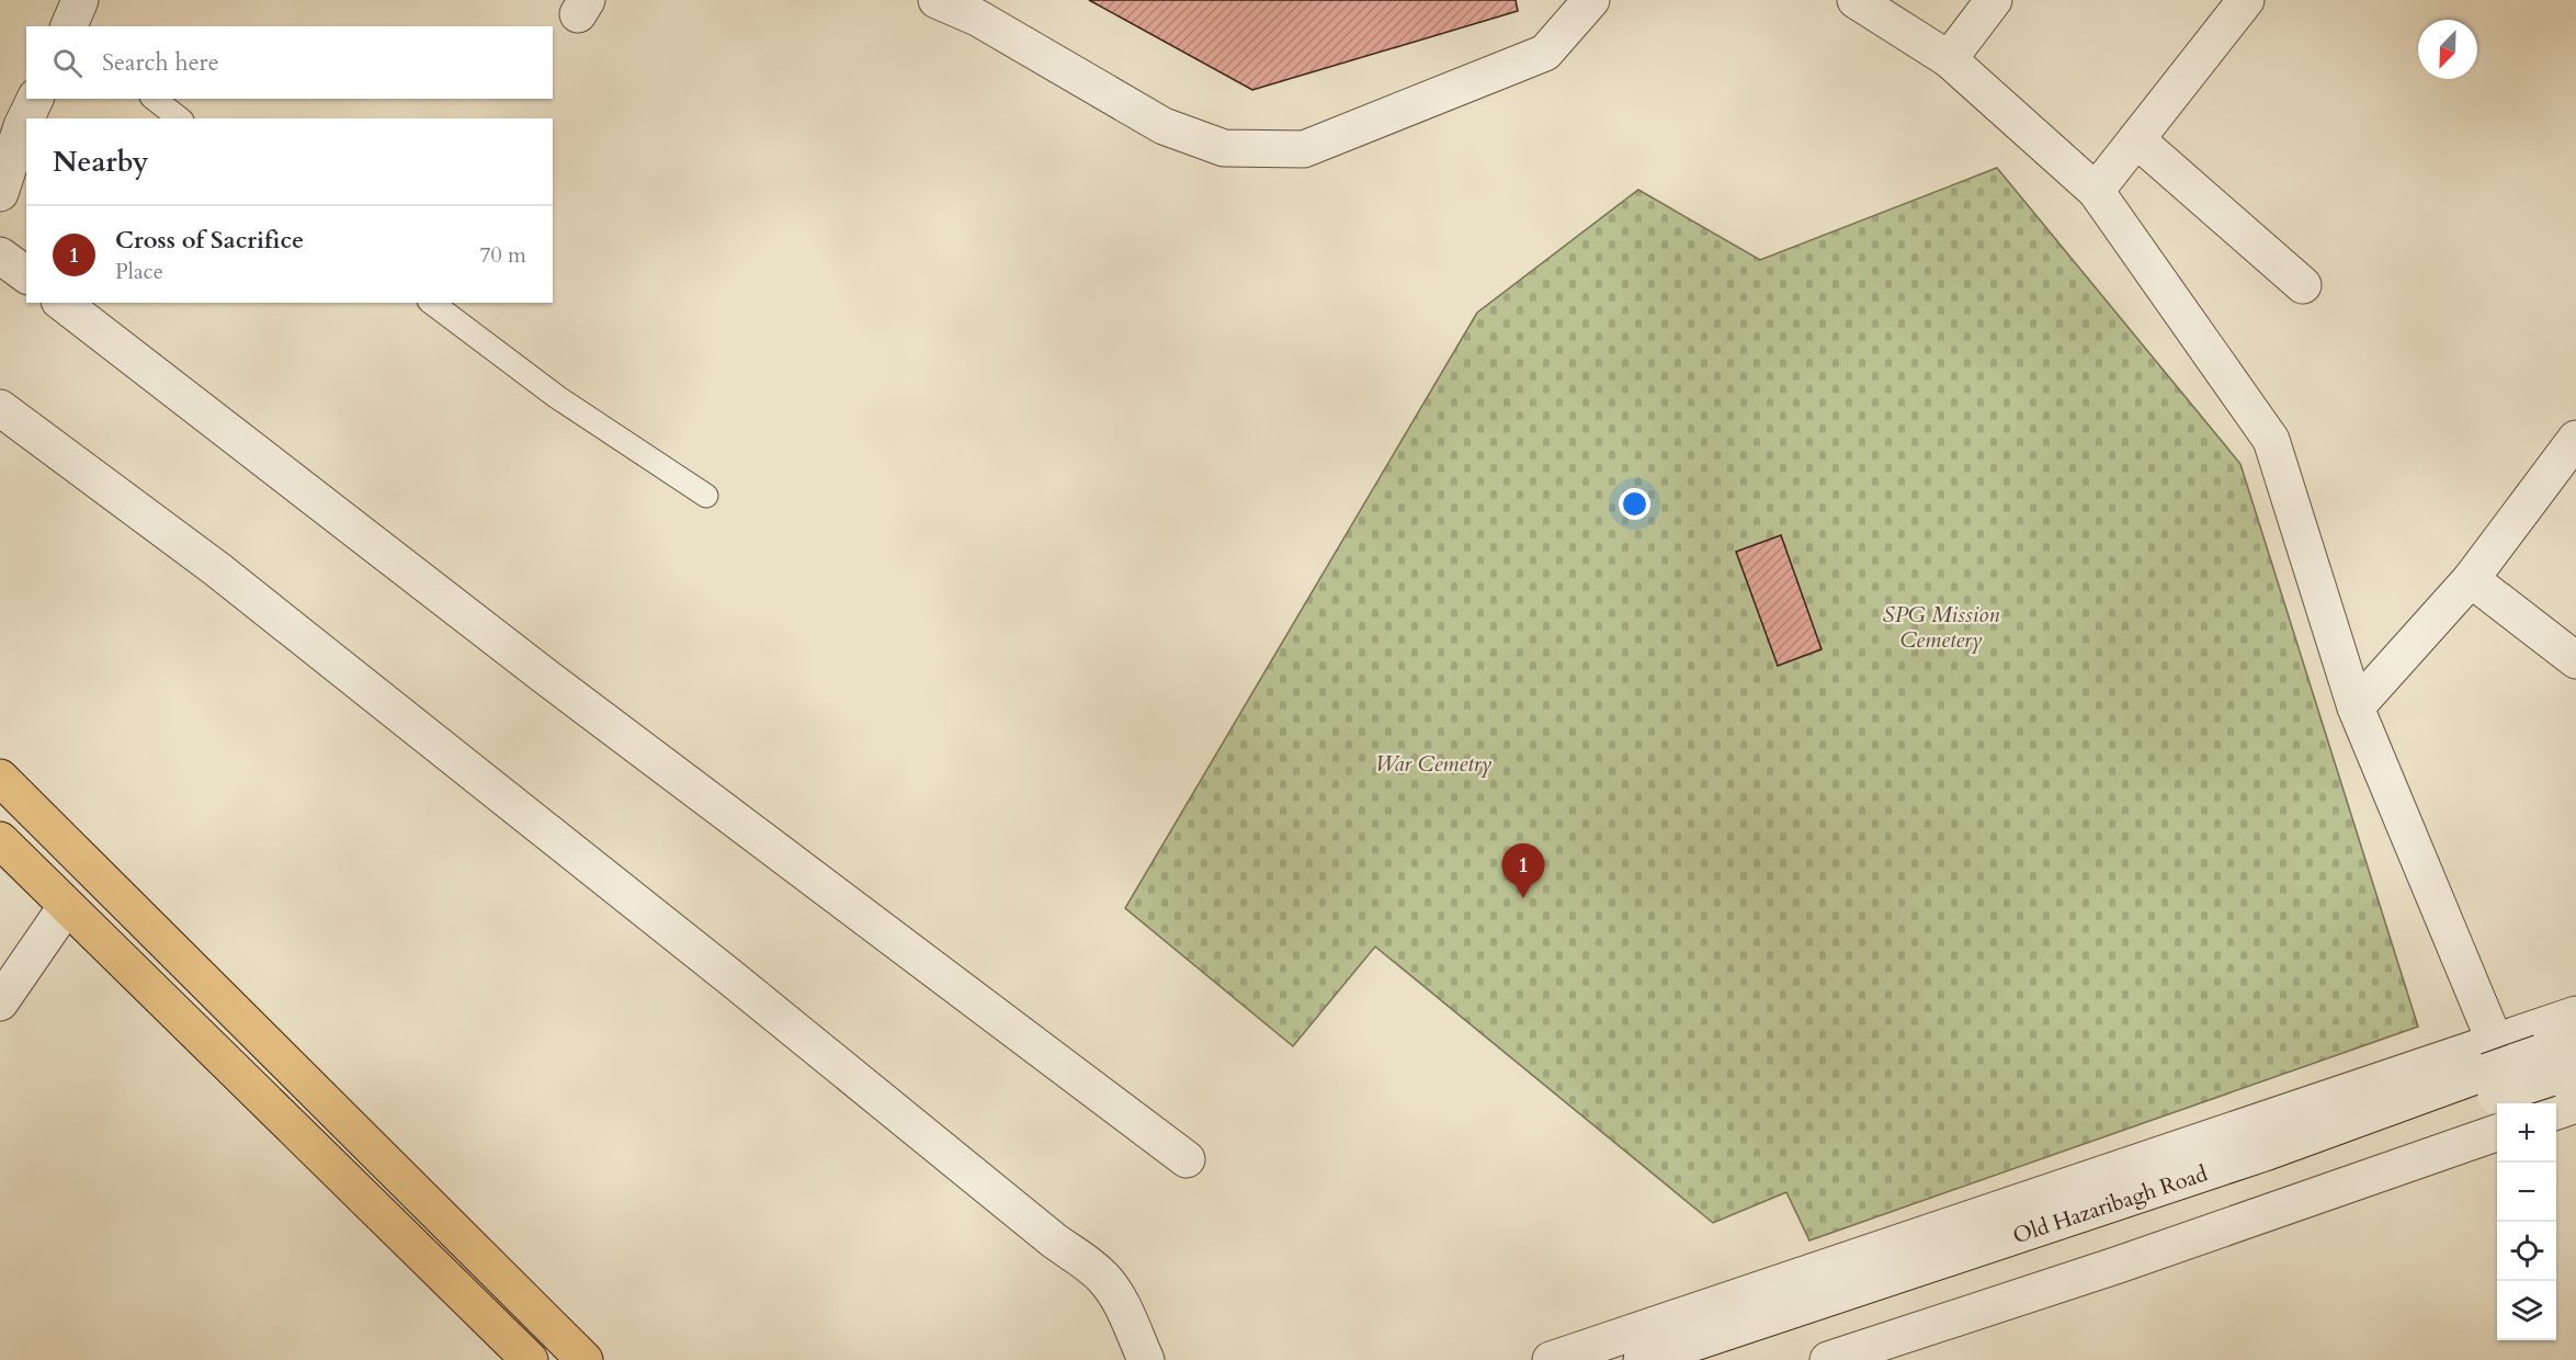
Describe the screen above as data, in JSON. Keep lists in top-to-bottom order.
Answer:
{
  "streets": {
    "street": ["Old Hazaribagh Road"]
  },
  "parks": ["SPG Mission Cemetery", "War Cemetry"],
  "north": "bottom left",
  "page": {
    "search": "Search here",
    "heading": "Nearby",
    "list": [
      {
        "mark": "1",
        "name": "Cross of Sacrifice",
        "note": "Place",
        "value": "70 m"
      }
    ],
    "pins": "1",
    "map_buttons": ["+", "−"]
  }
}
